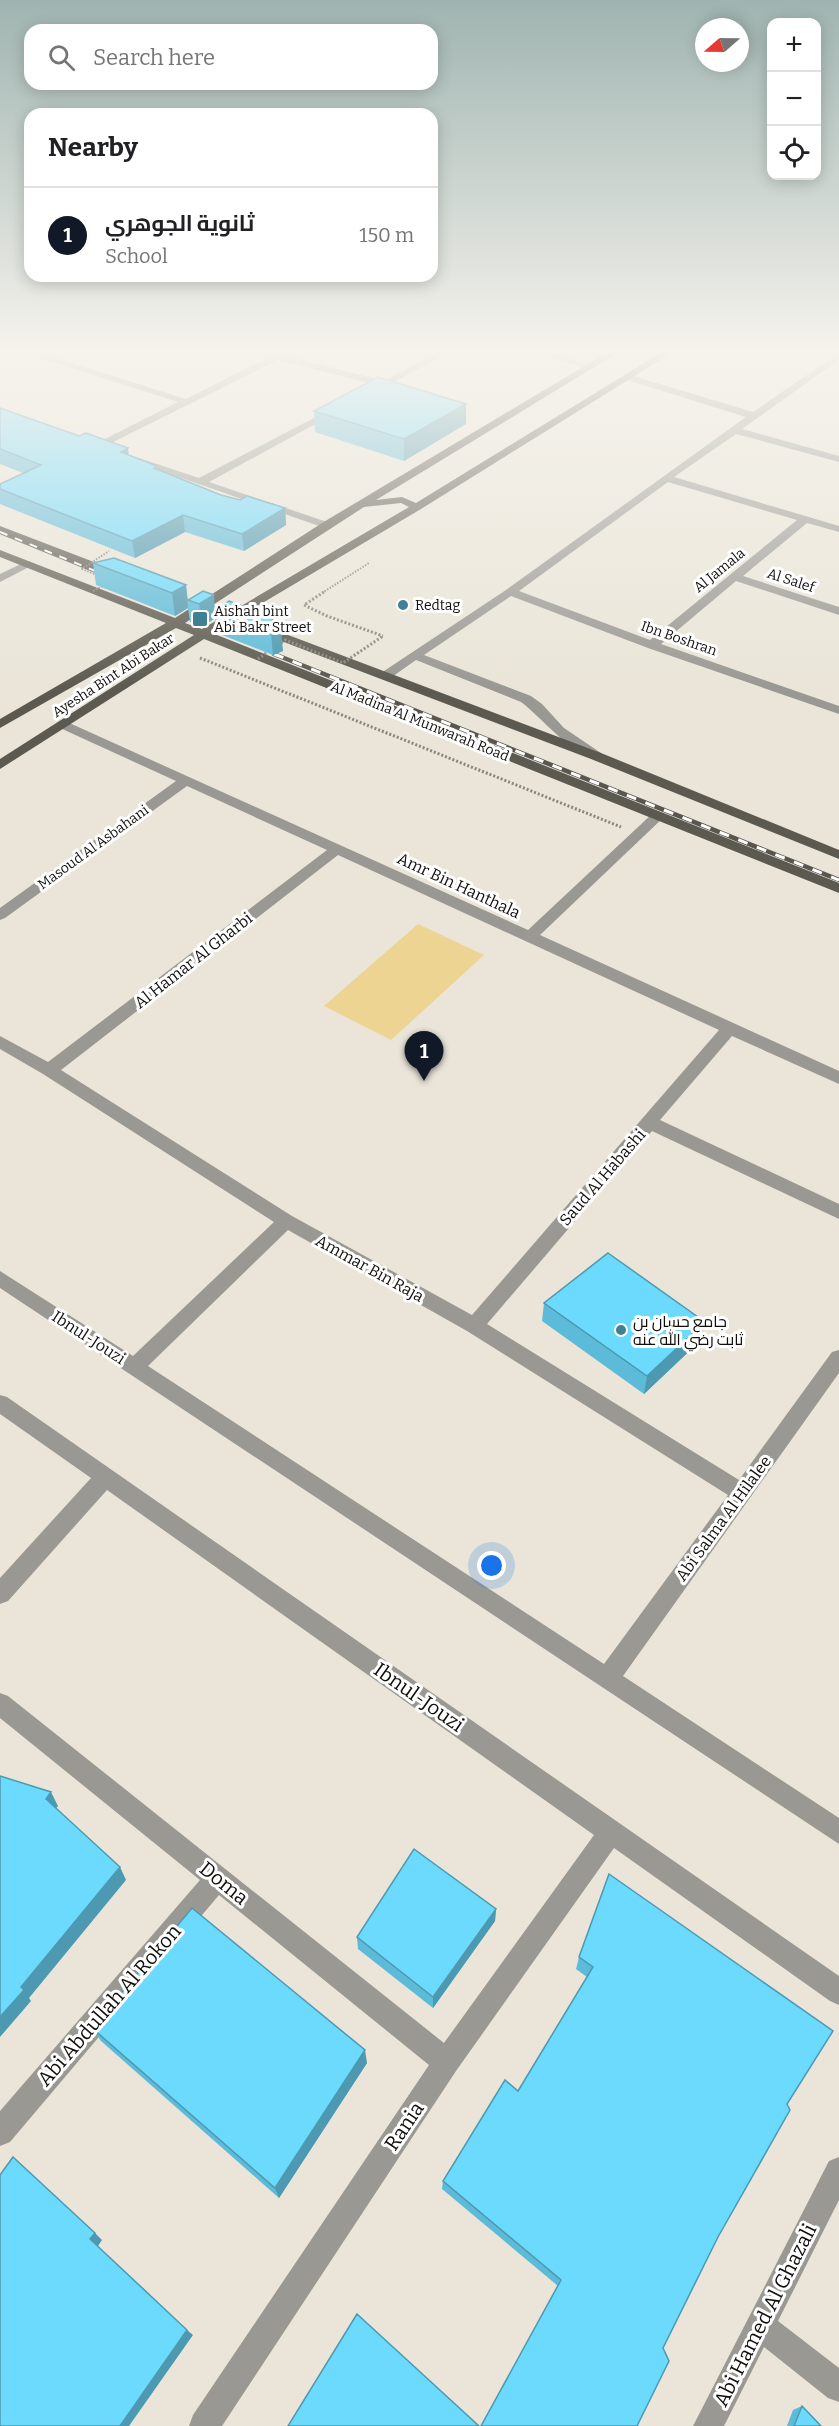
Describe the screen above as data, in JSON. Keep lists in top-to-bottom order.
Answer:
{
  "streets": {
    "main road": ["Ayesha Bint Abi Bakar", "Al Madina Al Munwarah Road"],
    "street": [
      "Al Jamala",
      "Al Salef",
      "Ibn Boshran",
      "Masoud Al Asbahani",
      "Amr Bin Hanthala",
      "Al Hamar Al Gharbi",
      "Saud Al Habashi",
      "Ammar Bin Raja",
      "Ibnul-Jouzi",
      "Abi Salma Al Hilalee",
      "Doma",
      "Abi Abdullah Al Rokon",
      "Rania",
      "Abi Hamed Al Ghazali"
    ]
  },
  "crossings": [
    ["Al Jamala", "Al Salef"],
    ["Al Jamala", "Ibn Boshran"],
    ["Ayesha Bint Abi Bakar", "Al Madina Al Munwarah Road"],
    ["Ayesha Bint Abi Bakar", "Amr Bin Hanthala"],
    ["Masoud Al Asbahani", "Amr Bin Hanthala"],
    ["Amr Bin Hanthala", "Al Hamar Al Gharbi"],
    ["Amr Bin Hanthala", "Saud Al Habashi"],
    ["Al Hamar Al Gharbi", "Ammar Bin Raja"],
    ["Saud Al Habashi", "Ammar Bin Raja"],
    ["Ammar Bin Raja", "Abi Salma Al Hilalee"],
    ["Ibnul-Jouzi", "Abi Salma Al Hilalee"],
    ["Ibnul-Jouzi", "Rania"],
    ["Doma", "Abi Abdullah Al Rokon"],
    ["Doma", "Rania"]
  ],
  "places": {
    "other": ["Redtag", "جامع حسان بن ثابت رضي الله عنه"],
    "transit": ["Aishah bint Abi Bakr Street"]
  },
  "north": "left",
  "page": {
    "map_buttons": ["+", "−"],
    "search": "Search here",
    "heading": "Nearby",
    "list": [
      {
        "mark": "1",
        "name": "ثانوية الجوهري",
        "note": "School",
        "value": "150 m"
      }
    ],
    "pins": "1"
  }
}
